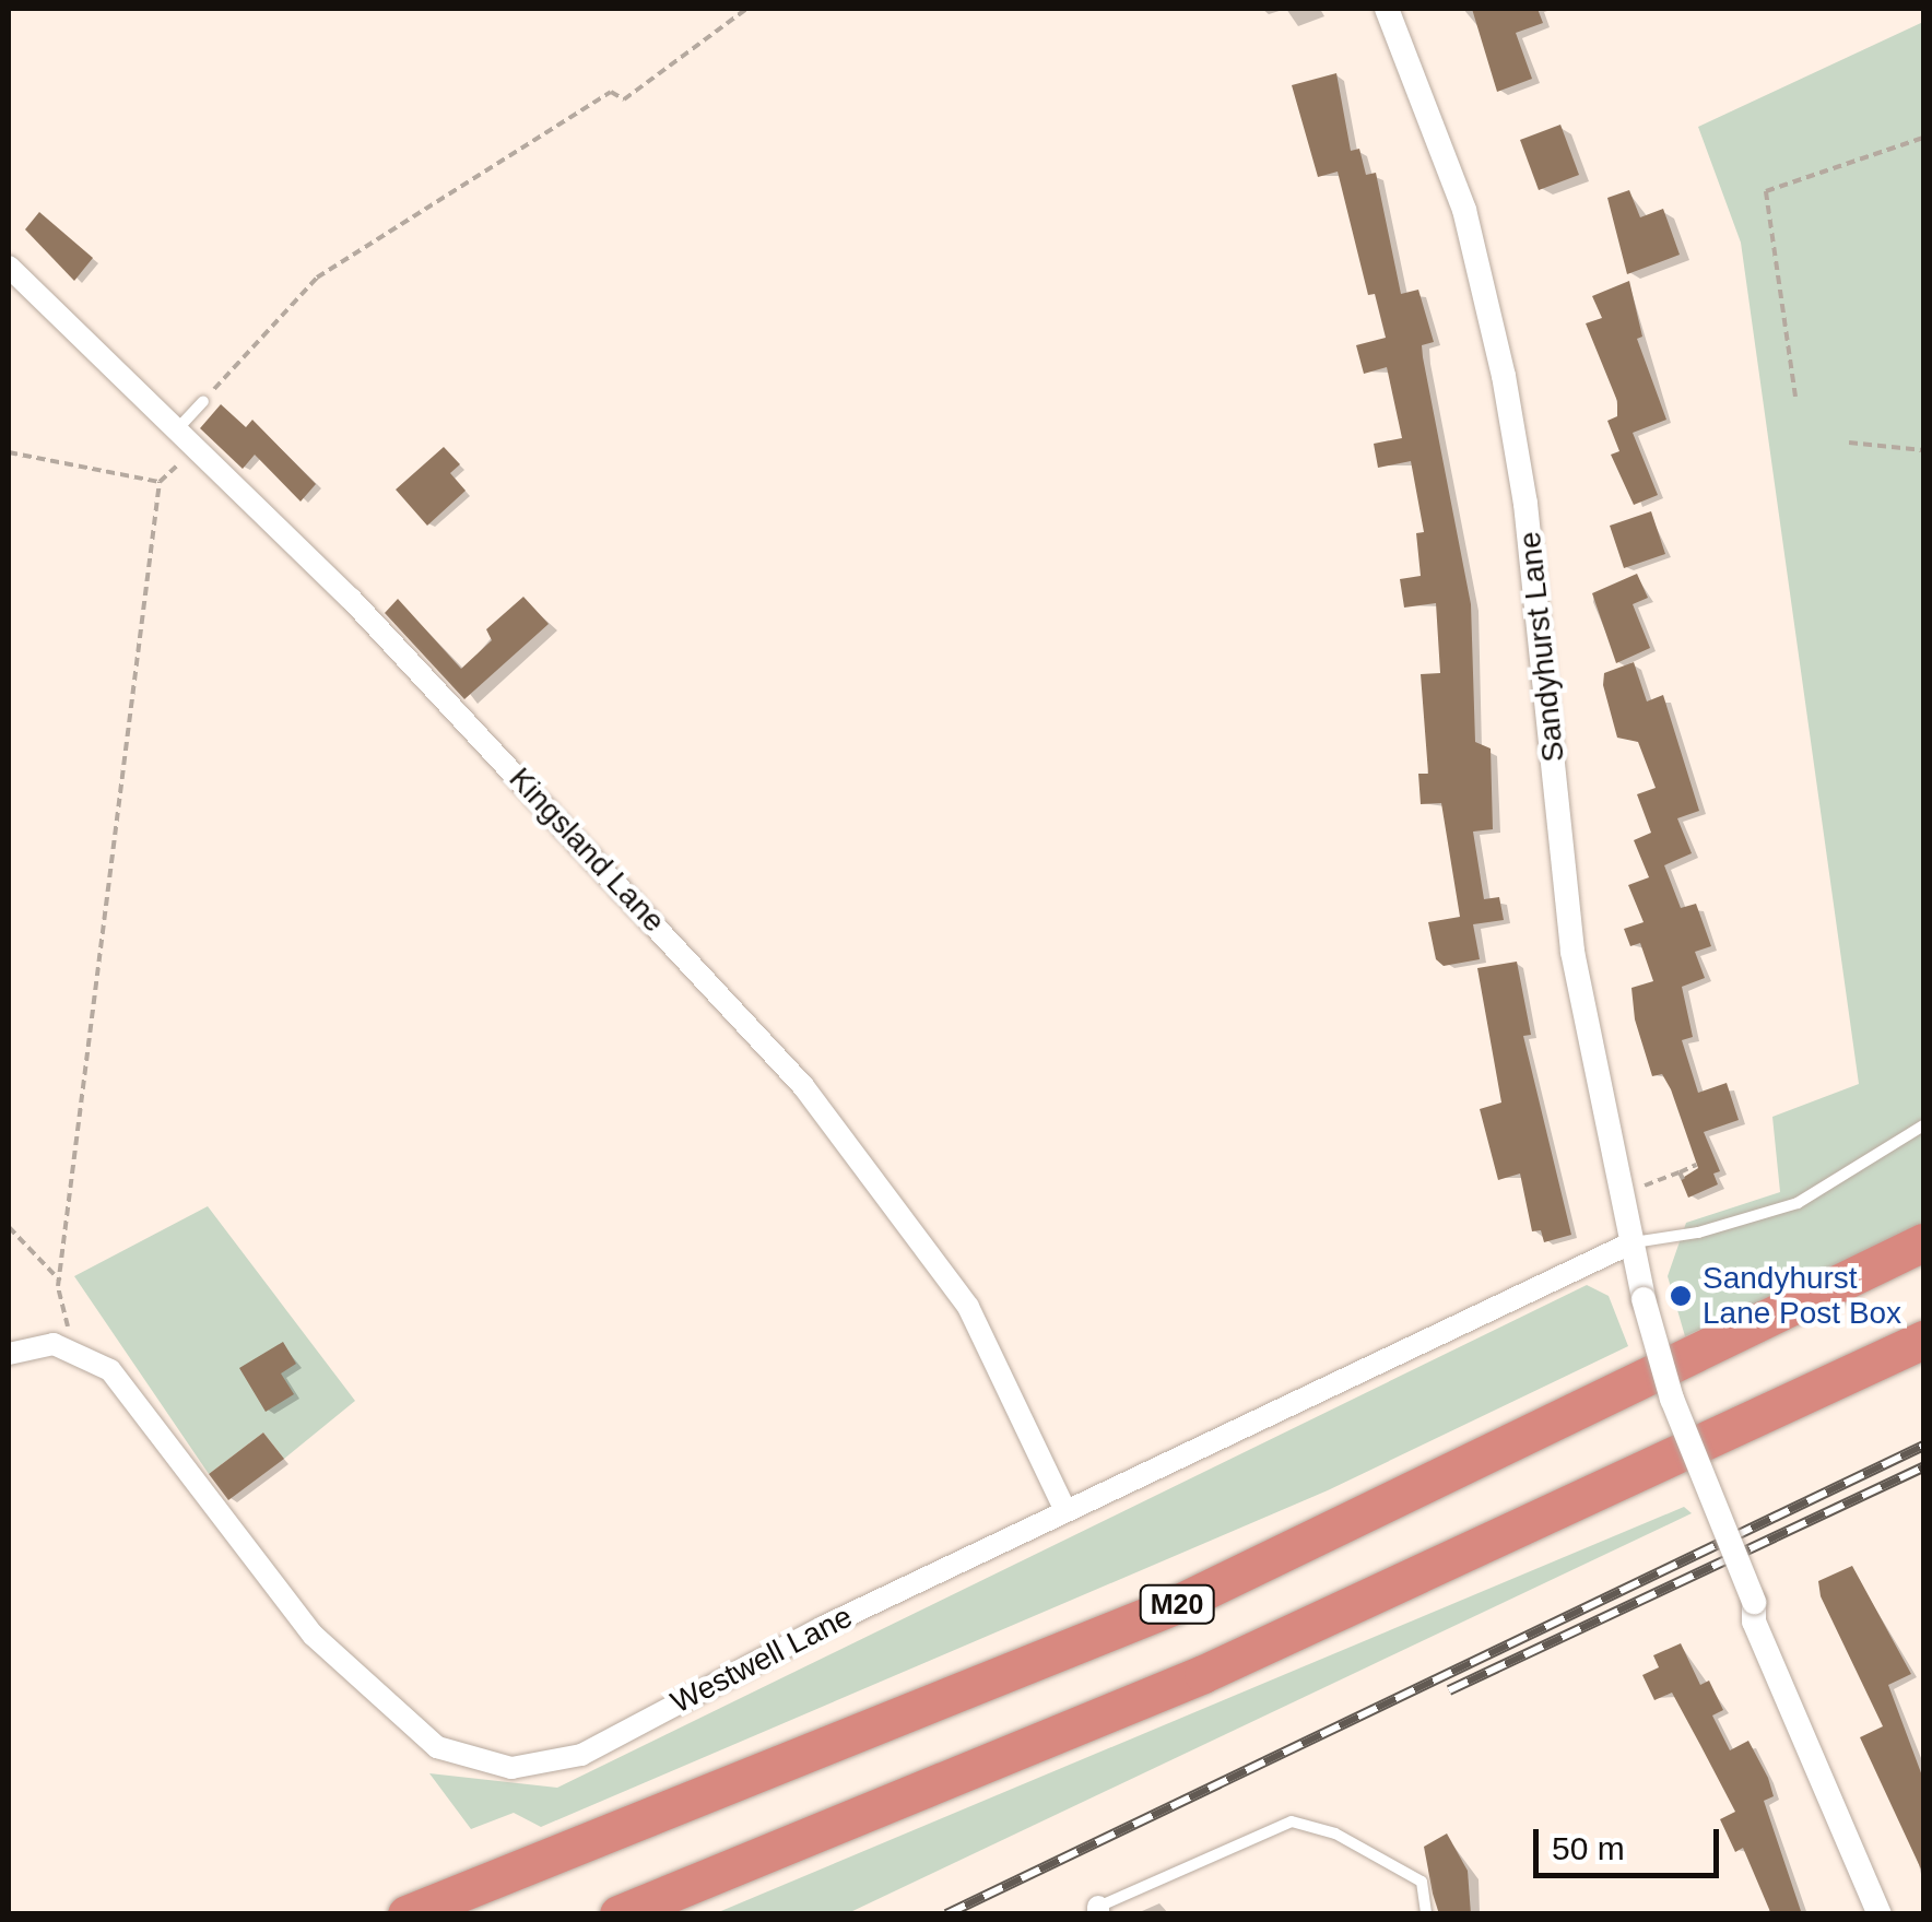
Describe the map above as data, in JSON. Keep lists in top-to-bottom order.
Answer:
{
  "streets": {
    "highway": ["M20"],
    "street": ["Sandyhurst Lane", "Kingsland Lane", "Westwell Lane"]
  },
  "crossings": [
    ["Sandyhurst Lane", "Westwell Lane"],
    ["Kingsland Lane", "Westwell Lane"]
  ],
  "places": ["Sandyhurst Lane Post Box"],
  "scale_bar": "50 m"
}
